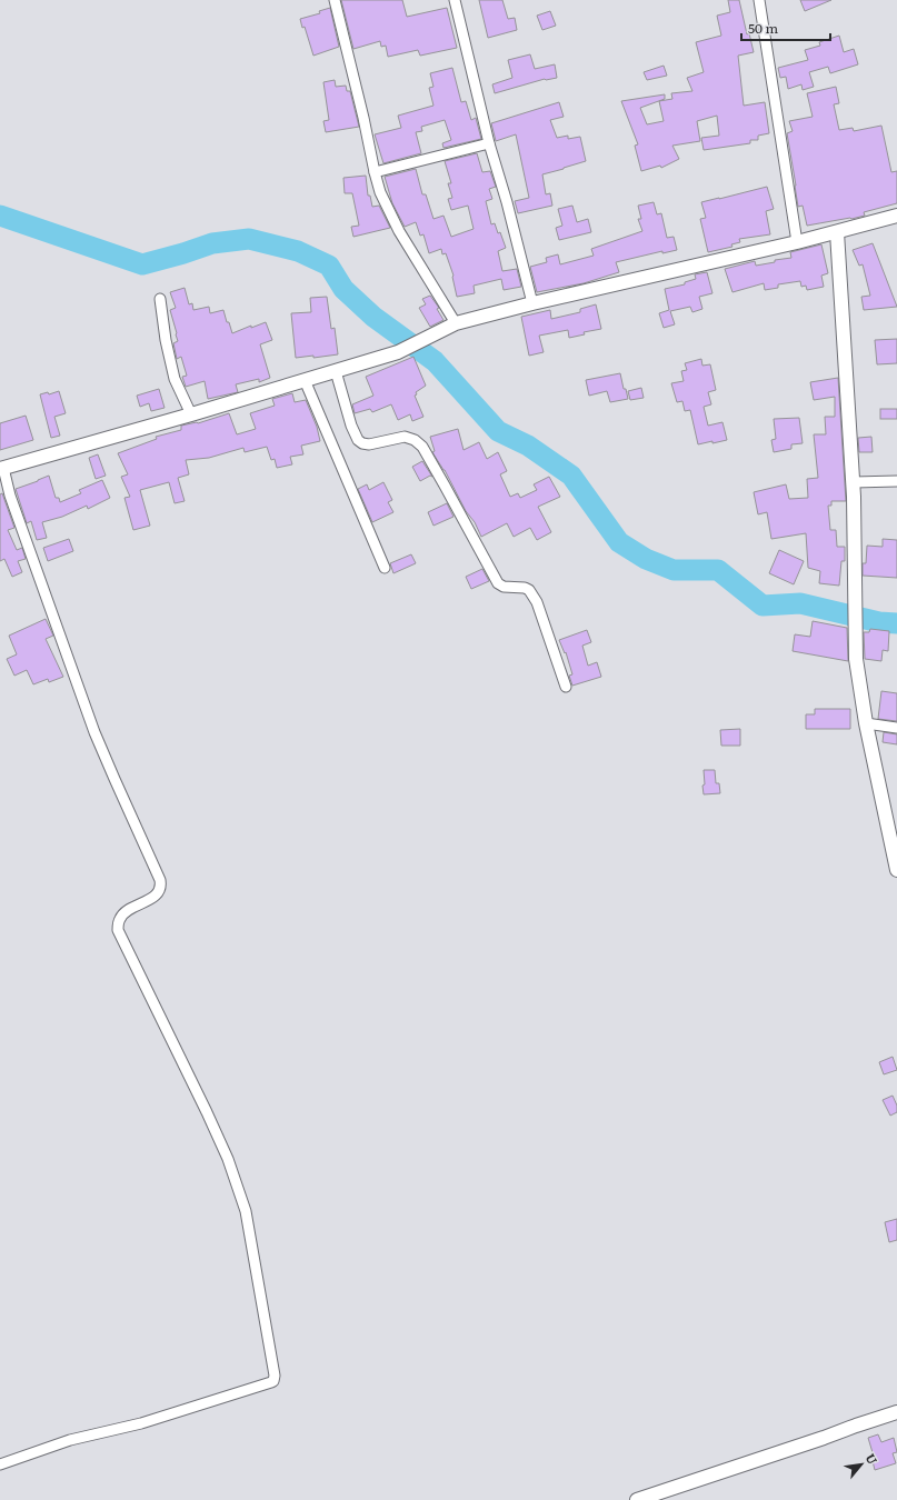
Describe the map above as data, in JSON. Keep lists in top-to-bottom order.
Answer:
{
  "scale_bar": "50 m",
  "north": "top right"
}
